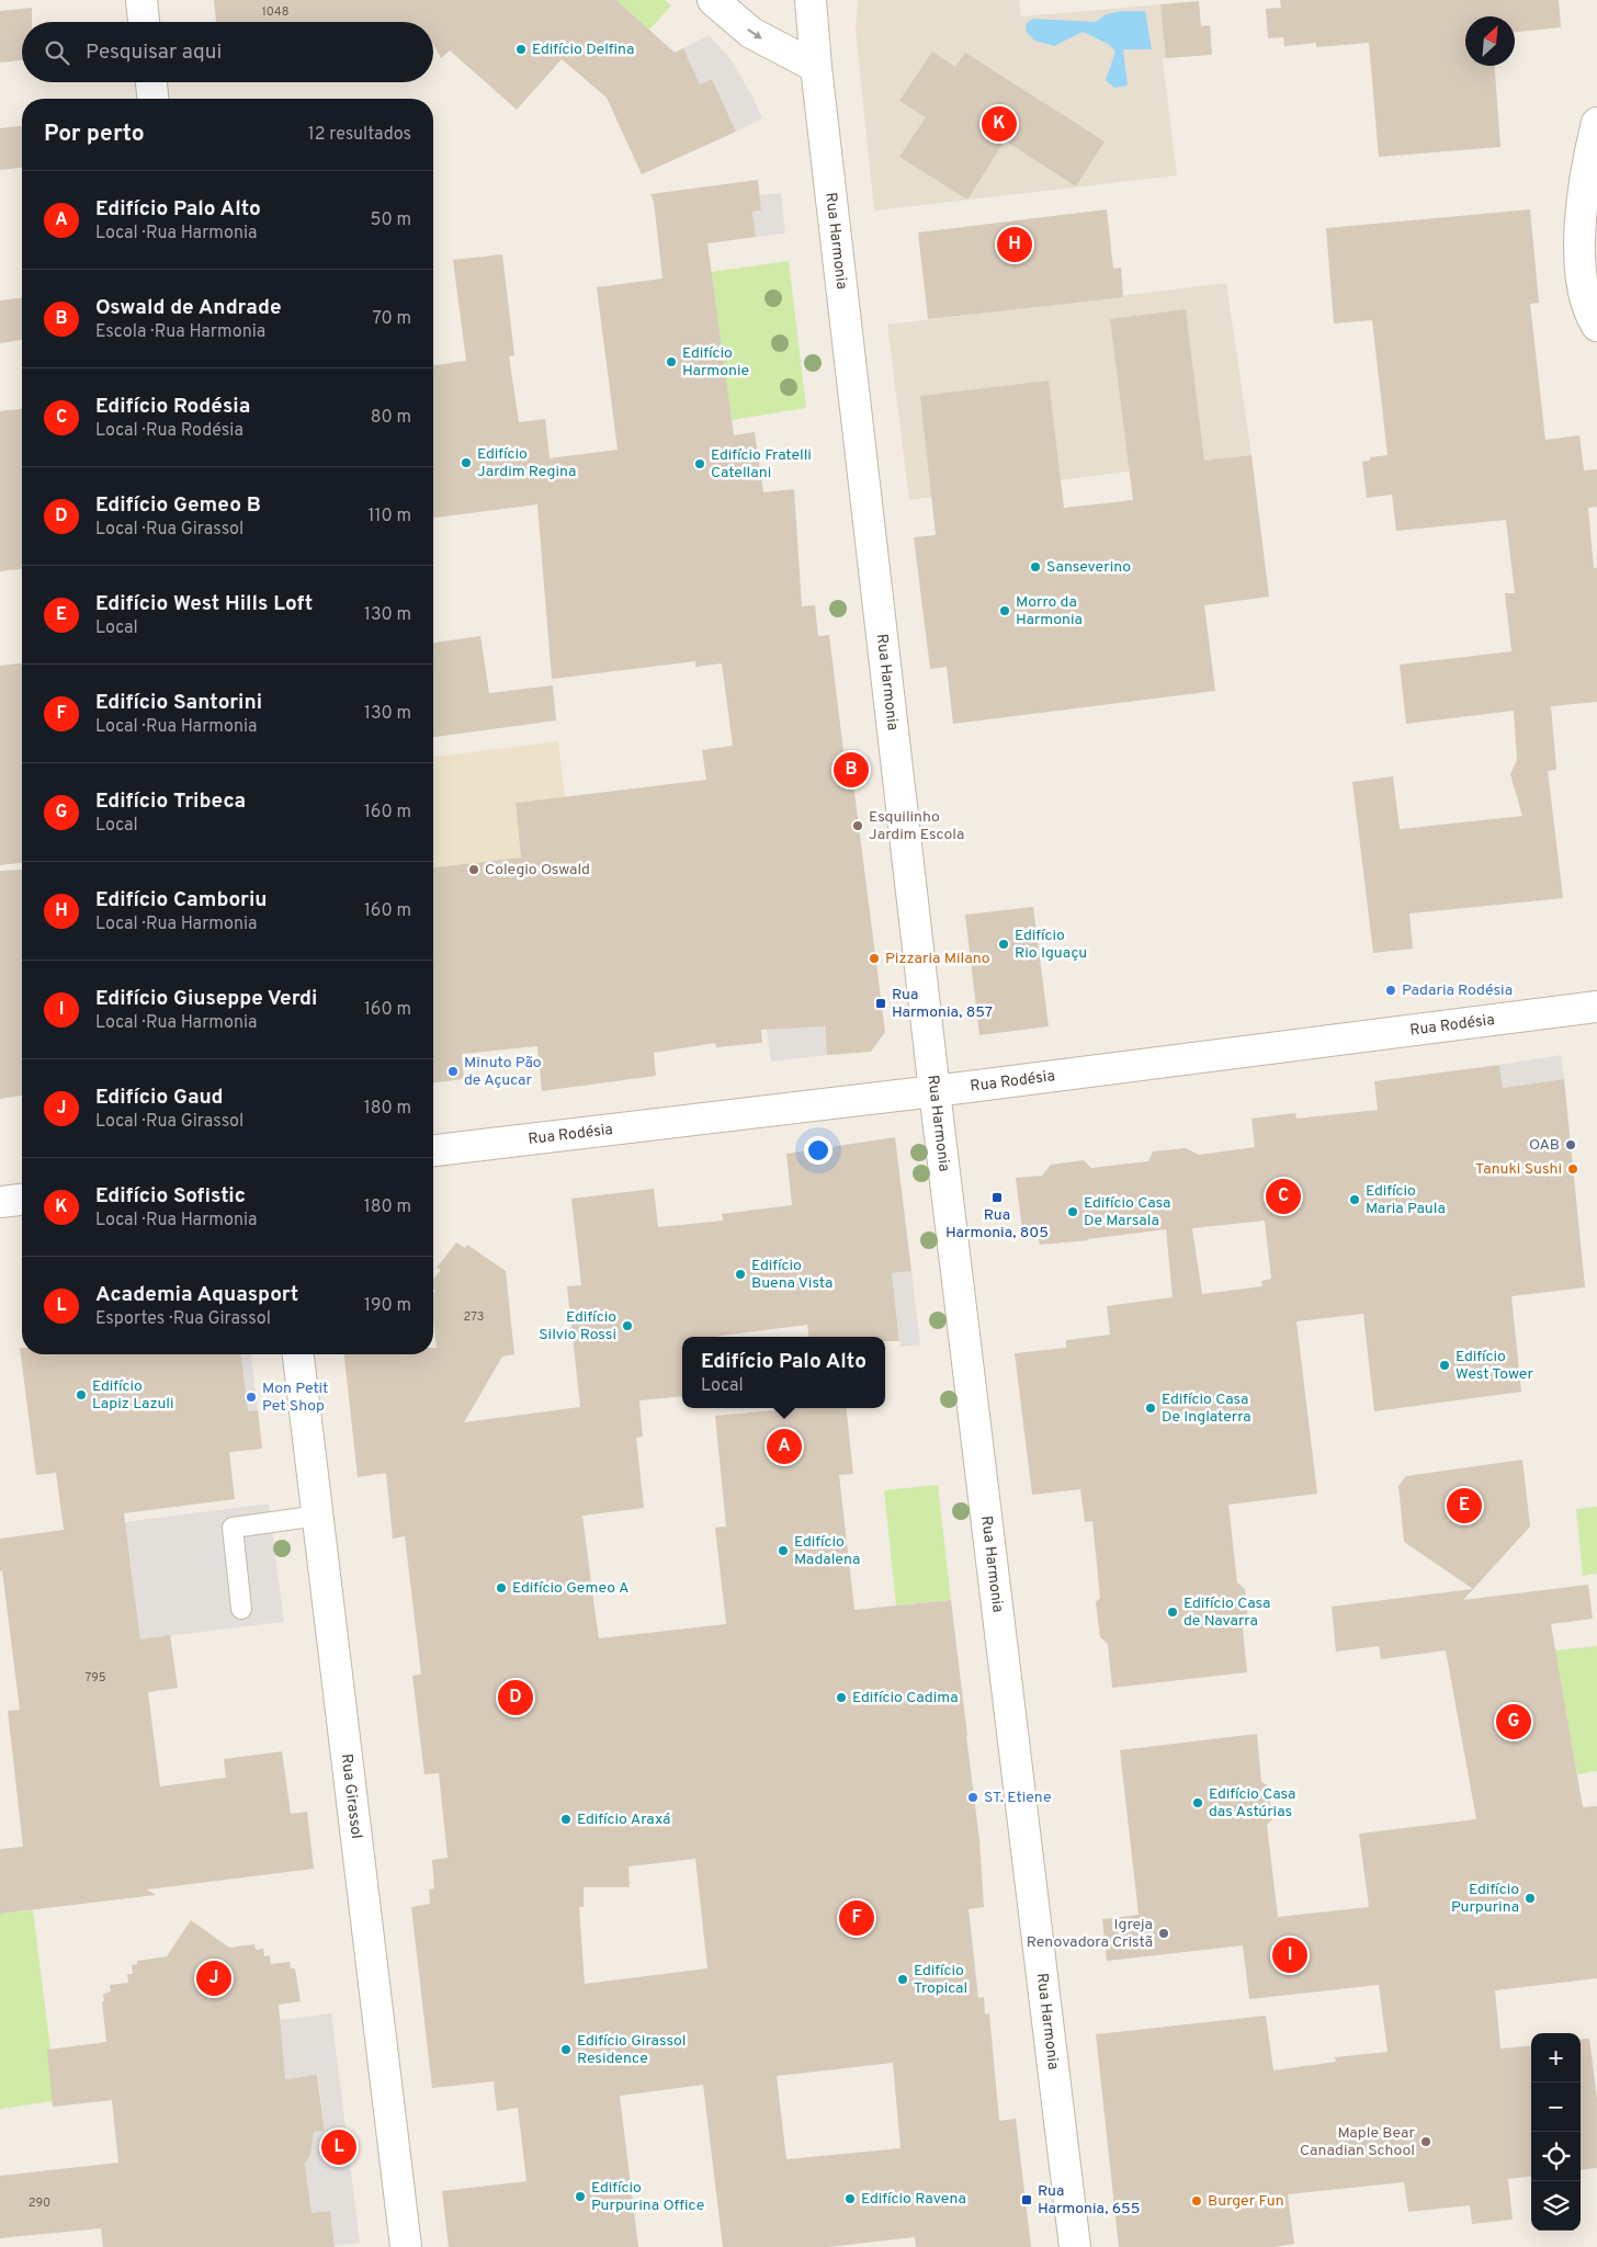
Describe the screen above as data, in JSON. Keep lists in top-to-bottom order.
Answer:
{
  "streets": {
    "street": ["Rua Harmonia", "Rua Rodésia", "Rua Girassol"]
  },
  "crossings": [
    ["Rua Harmonia", "Rua Rodésia"]
  ],
  "places": {
    "other": [
      "Edifício Delfina",
      "Edifício Harmonie",
      "Edifício Jardim Regina",
      "Edifício Fratelli Catellani",
      "Sanseverino",
      "Morro da Harmonia",
      "Esquilinho Jardim Escola",
      "Colegio Oswald",
      "Edifício Rio Iguaçu",
      "Pizzaria Milano",
      "Padaria Rodésia",
      "Minuto Pão de Açucar",
      "OAB",
      "Tanuki Sushi",
      "Edifício Maria Paula",
      "Edifício Casa De Marsala",
      "Edifício Buena Vista",
      "Edifício Silvio Rossi",
      "Edifício West Tower",
      "Edifício Lapiz Lazuli",
      "Mon Petit Pet Shop",
      "Edifício Casa De Inglaterra",
      "Edifício Madalena",
      "Edifício Gemeo A",
      "Edifício Casa de Navarra",
      "Edifício Cadima",
      "ST. Etiene",
      "Edifício Casa das Astúrias",
      "Edifício Araxá",
      "Edifício Purpurina",
      "Igreja Renovadora Cristã",
      "Edifício Tropical",
      "Edifício Girassol Residence",
      "Maple Bear Canadian School",
      "Edifício Purpurina Office",
      "Edifício Ravena",
      "Burger Fun"
    ],
    "transit": ["Rua Harmonia, 857", "Rua Harmonia, 805", "Rua Harmonia, 655"]
  },
  "house_numbers": [
    "1048",
    "273",
    "795",
    "290"
  ],
  "north": "top right",
  "page": {
    "search": "Pesquisar aqui",
    "heading": ["Por perto", "12 resultados"],
    "pins": [
      "K",
      "H",
      "B",
      "C",
      "A",
      "E",
      "D",
      "G",
      "F",
      "I",
      "J",
      "L"
    ],
    "list": [
      {
        "mark": "A",
        "name": "Edifício Palo Alto",
        "note": "Local · Rua Harmonia",
        "value": "50 m"
      },
      {
        "mark": "B",
        "name": "Oswald de Andrade",
        "note": "Escola · Rua Harmonia",
        "value": "70 m"
      },
      {
        "mark": "C",
        "name": "Edifício Rodésia",
        "note": "Local · Rua Rodésia",
        "value": "80 m"
      },
      {
        "mark": "D",
        "name": "Edifício Gemeo B",
        "note": "Local · Rua Girassol",
        "value": "110 m"
      },
      {
        "mark": "E",
        "name": "Edifício West Hills Loft",
        "note": "Local",
        "value": "130 m"
      },
      {
        "mark": "F",
        "name": "Edifício Santorini",
        "note": "Local · Rua Harmonia",
        "value": "130 m"
      },
      {
        "mark": "G",
        "name": "Edifício Tribeca",
        "note": "Local",
        "value": "160 m"
      },
      {
        "mark": "H",
        "name": "Edifício Camboriu",
        "note": "Local · Rua Harmonia",
        "value": "160 m"
      },
      {
        "mark": "I",
        "name": "Edifício Giuseppe Verdi",
        "note": "Local · Rua Harmonia",
        "value": "160 m"
      },
      {
        "mark": "J",
        "name": "Edifício Gaud",
        "note": "Local · Rua Girassol",
        "value": "180 m"
      },
      {
        "mark": "K",
        "name": "Edifício Sofistic",
        "note": "Local · Rua Harmonia",
        "value": "180 m"
      },
      {
        "mark": "L",
        "name": "Academia Aquasport",
        "note": "Esportes · Rua Girassol",
        "value": "190 m"
      }
    ],
    "popup": ["Edifício Palo Alto", "Local"],
    "map_buttons": ["+", "−"]
  }
}
